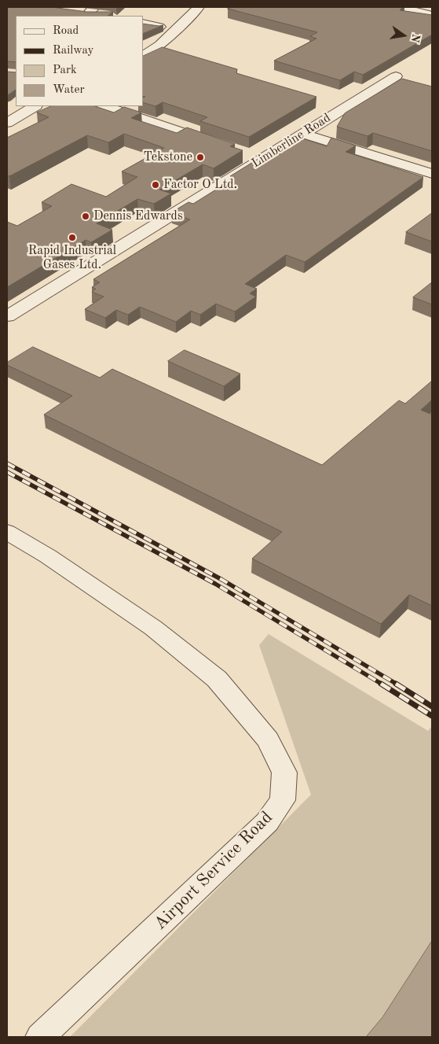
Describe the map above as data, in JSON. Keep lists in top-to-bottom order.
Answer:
{
  "streets": {
    "street": ["Limberline Road", "Airport Service Road"]
  },
  "places": [
    "Tekstone",
    "Factor O Ltd.",
    "Dennis Edwards",
    "Rapid Industrial Gases Ltd."
  ],
  "legend": [
    "Road",
    "Railway",
    "Park",
    "Water"
  ],
  "north": "right"
}
